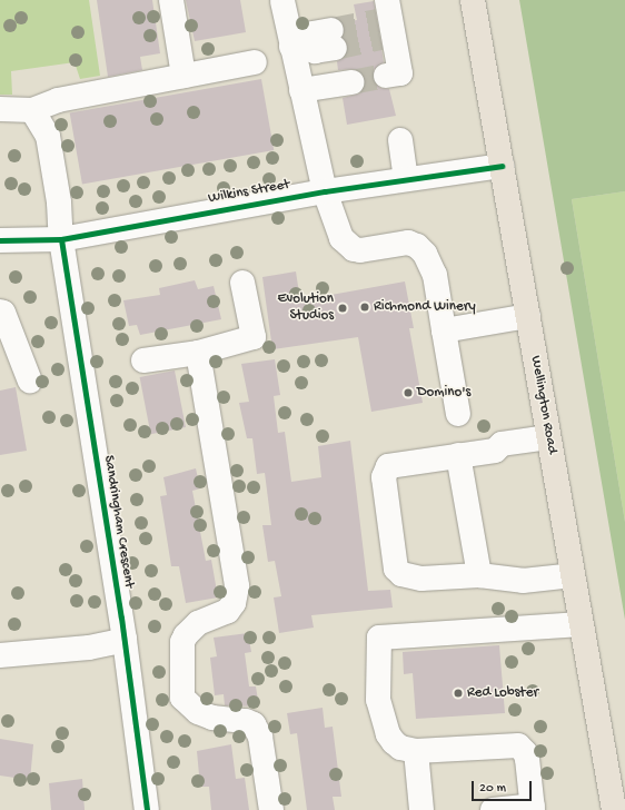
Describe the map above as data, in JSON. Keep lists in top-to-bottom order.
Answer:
{
  "streets": {
    "main road": ["Wellington Road"],
    "street": ["Wilkins Street", "Sandringham Crescent"]
  },
  "crossings": [
    ["Wilkins Street", "Wellington Road"],
    ["Wilkins Street", "Sandringham Crescent"]
  ],
  "places": [
    "Richmond Winery",
    "Evolution Studios",
    "Domino's",
    "Red Lobster"
  ],
  "scale_bar": "20 m"
}
